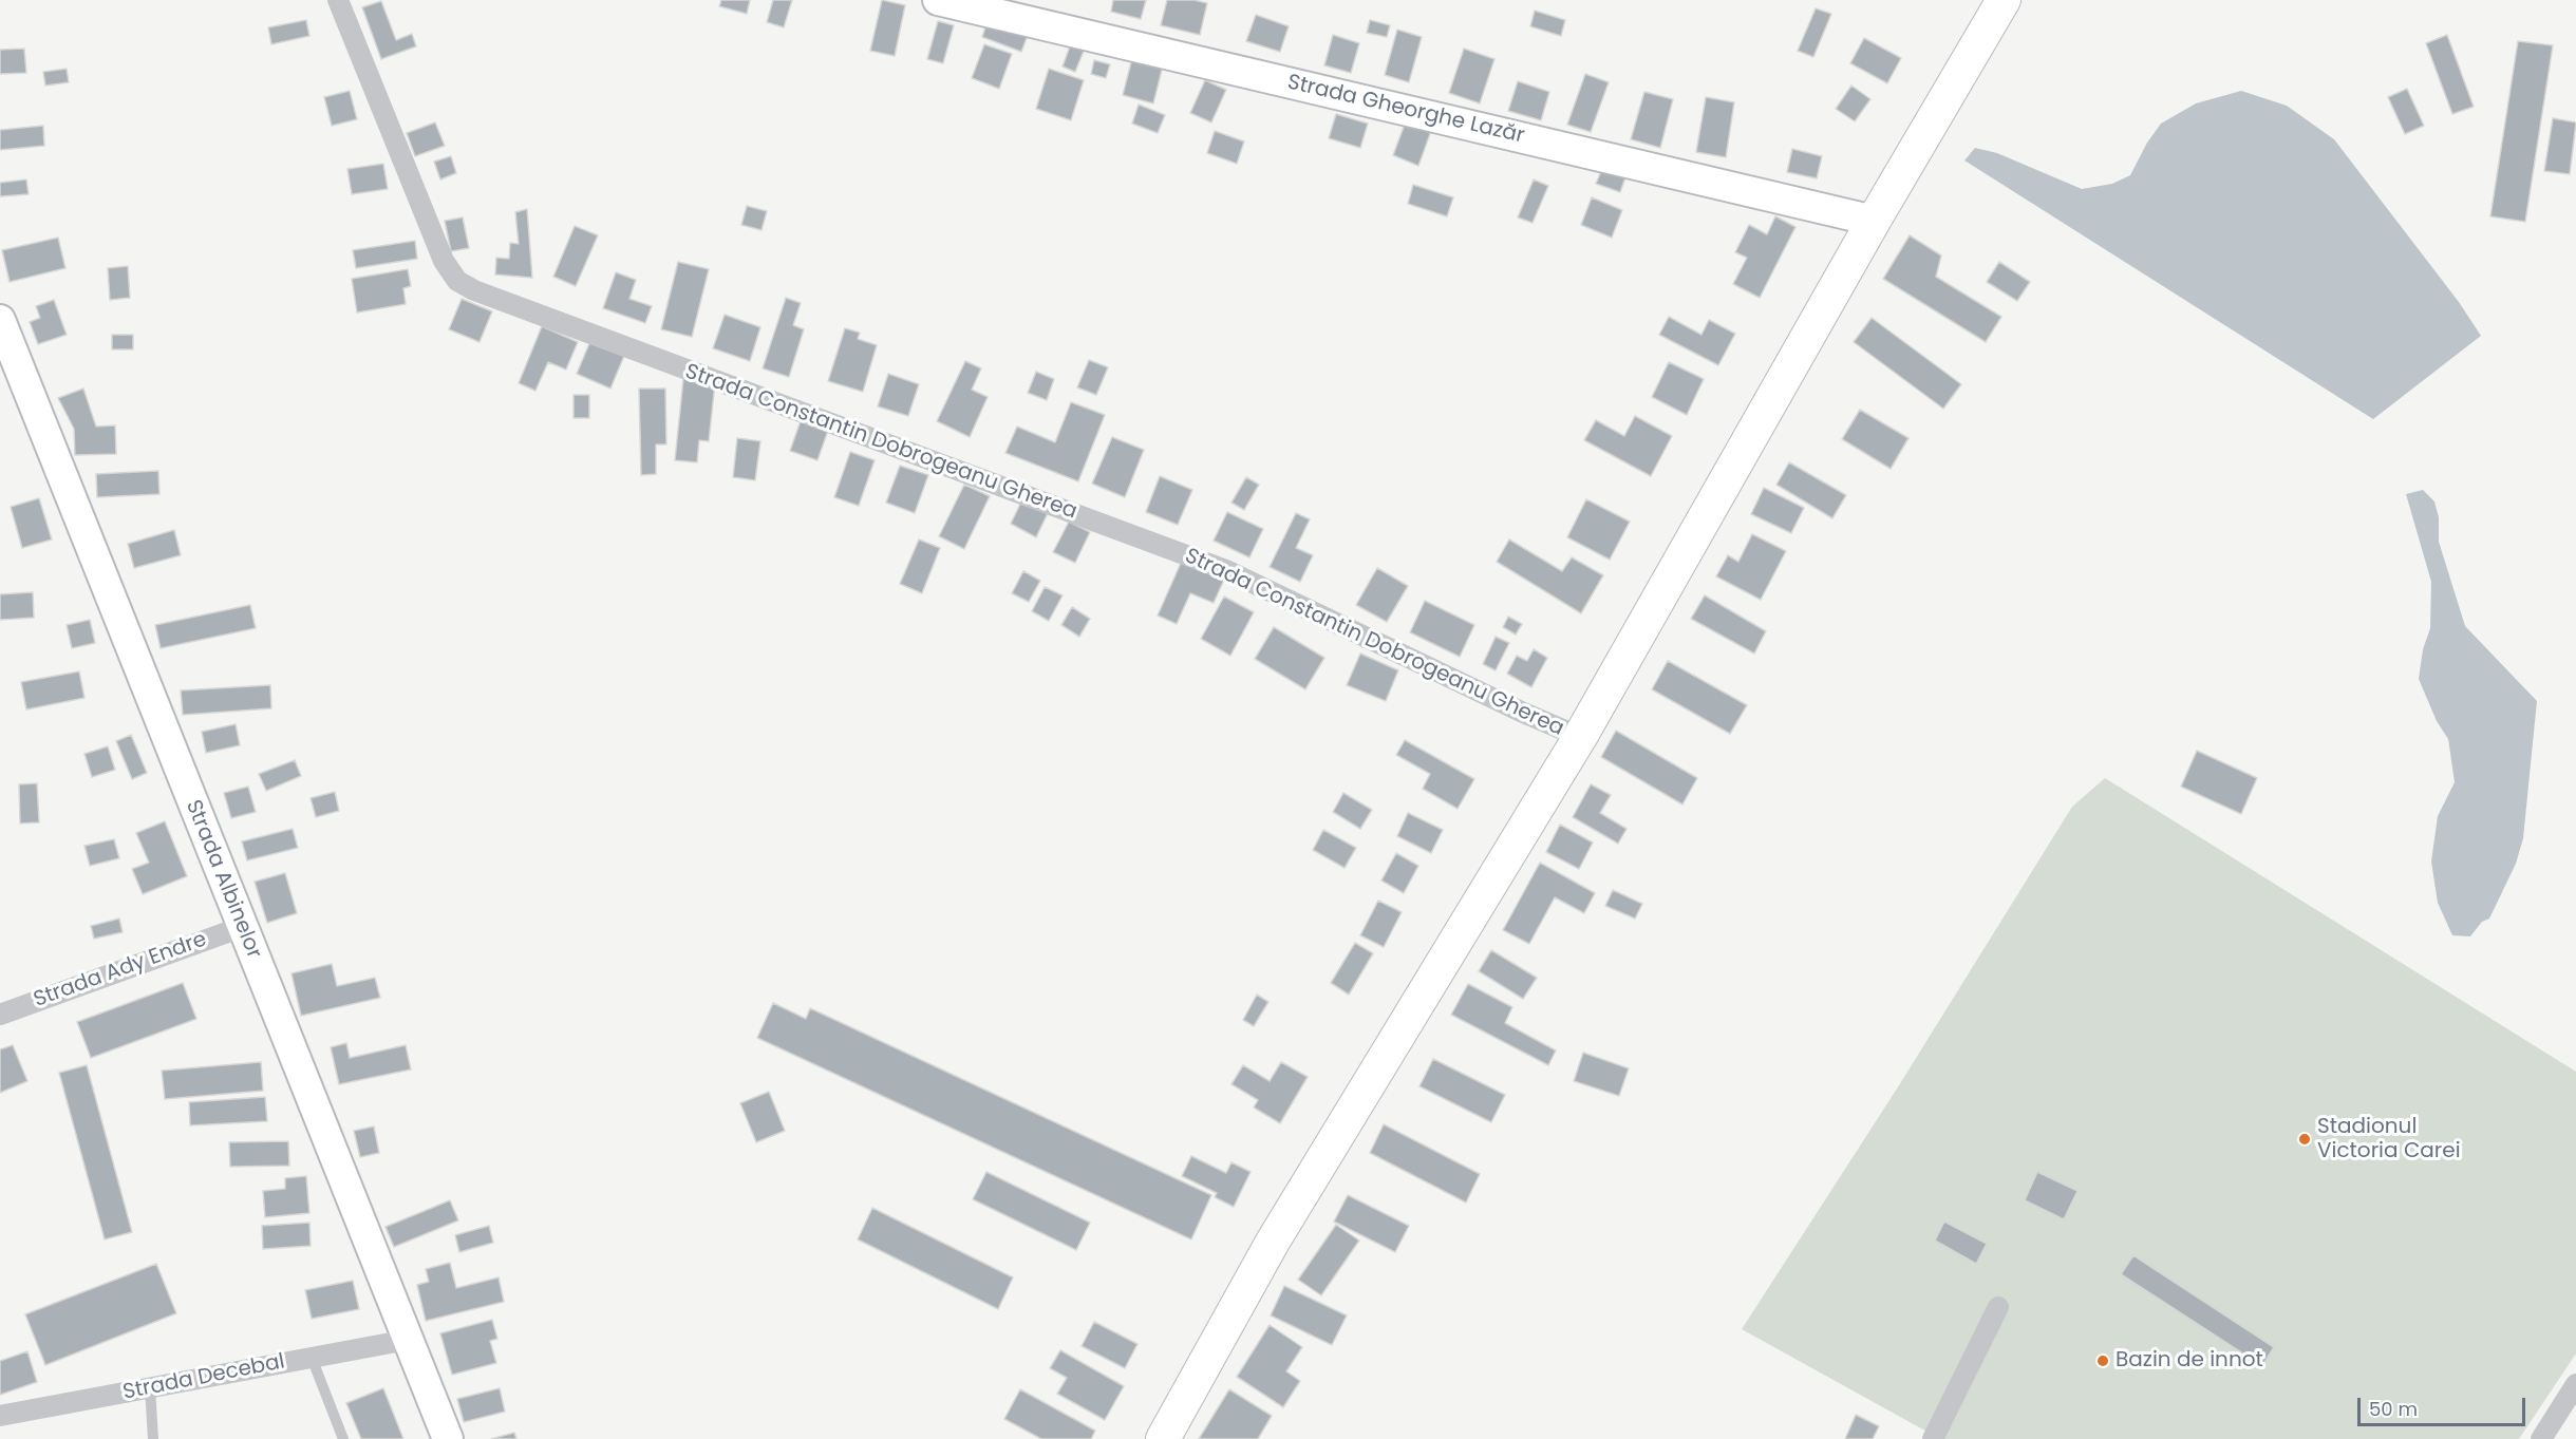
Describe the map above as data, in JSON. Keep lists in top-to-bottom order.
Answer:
{
  "streets": {
    "street": [
      "Strada Gheorghe Lazăr",
      "Strada Constantin Dobrogeanu Gherea",
      "Strada Albinelor",
      "Strada Ady Endre",
      "Strada Decebal"
    ]
  },
  "crossings": [
    ["Strada Albinelor", "Strada Ady Endre"],
    ["Strada Albinelor", "Strada Decebal"]
  ],
  "places": ["Stadionul Victoria Carei", "Bazin de innot"],
  "scale_bar": "50 m"
}
